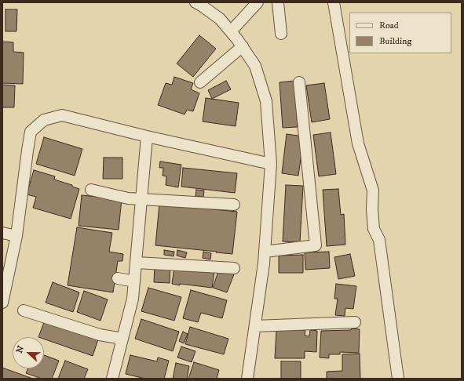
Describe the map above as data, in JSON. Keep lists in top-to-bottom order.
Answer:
{
  "legend": ["Road", "Building"],
  "north": "left"
}
